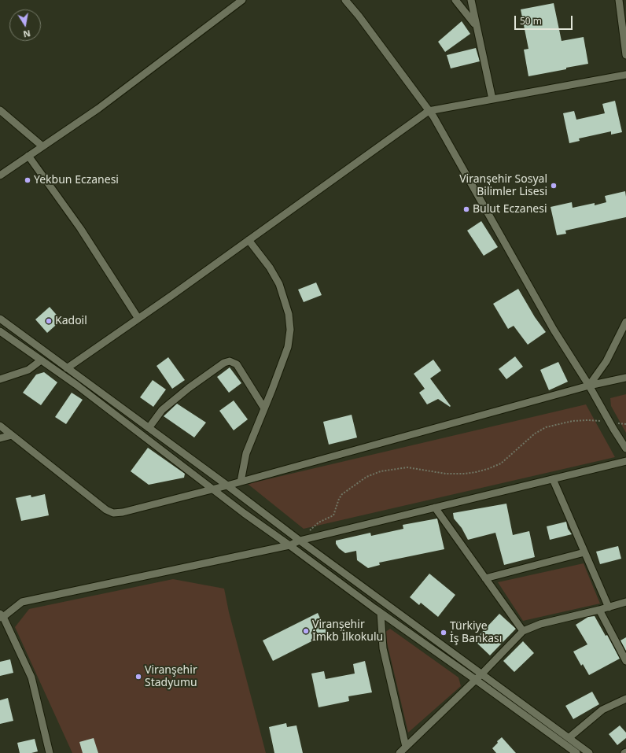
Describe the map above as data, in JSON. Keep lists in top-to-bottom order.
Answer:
{
  "places": [
    "Yekbun Eczanesi",
    "Viranşehir Sosyal Bilimler Lisesi",
    "Bulut Eczanesi",
    "Kadoil",
    "Viranşehir İmkb İlkokulu",
    "Türkiye İş Bankası",
    "Viranşehir Stadyumu"
  ],
  "scale_bar": "50 m",
  "north": "bottom"
}
